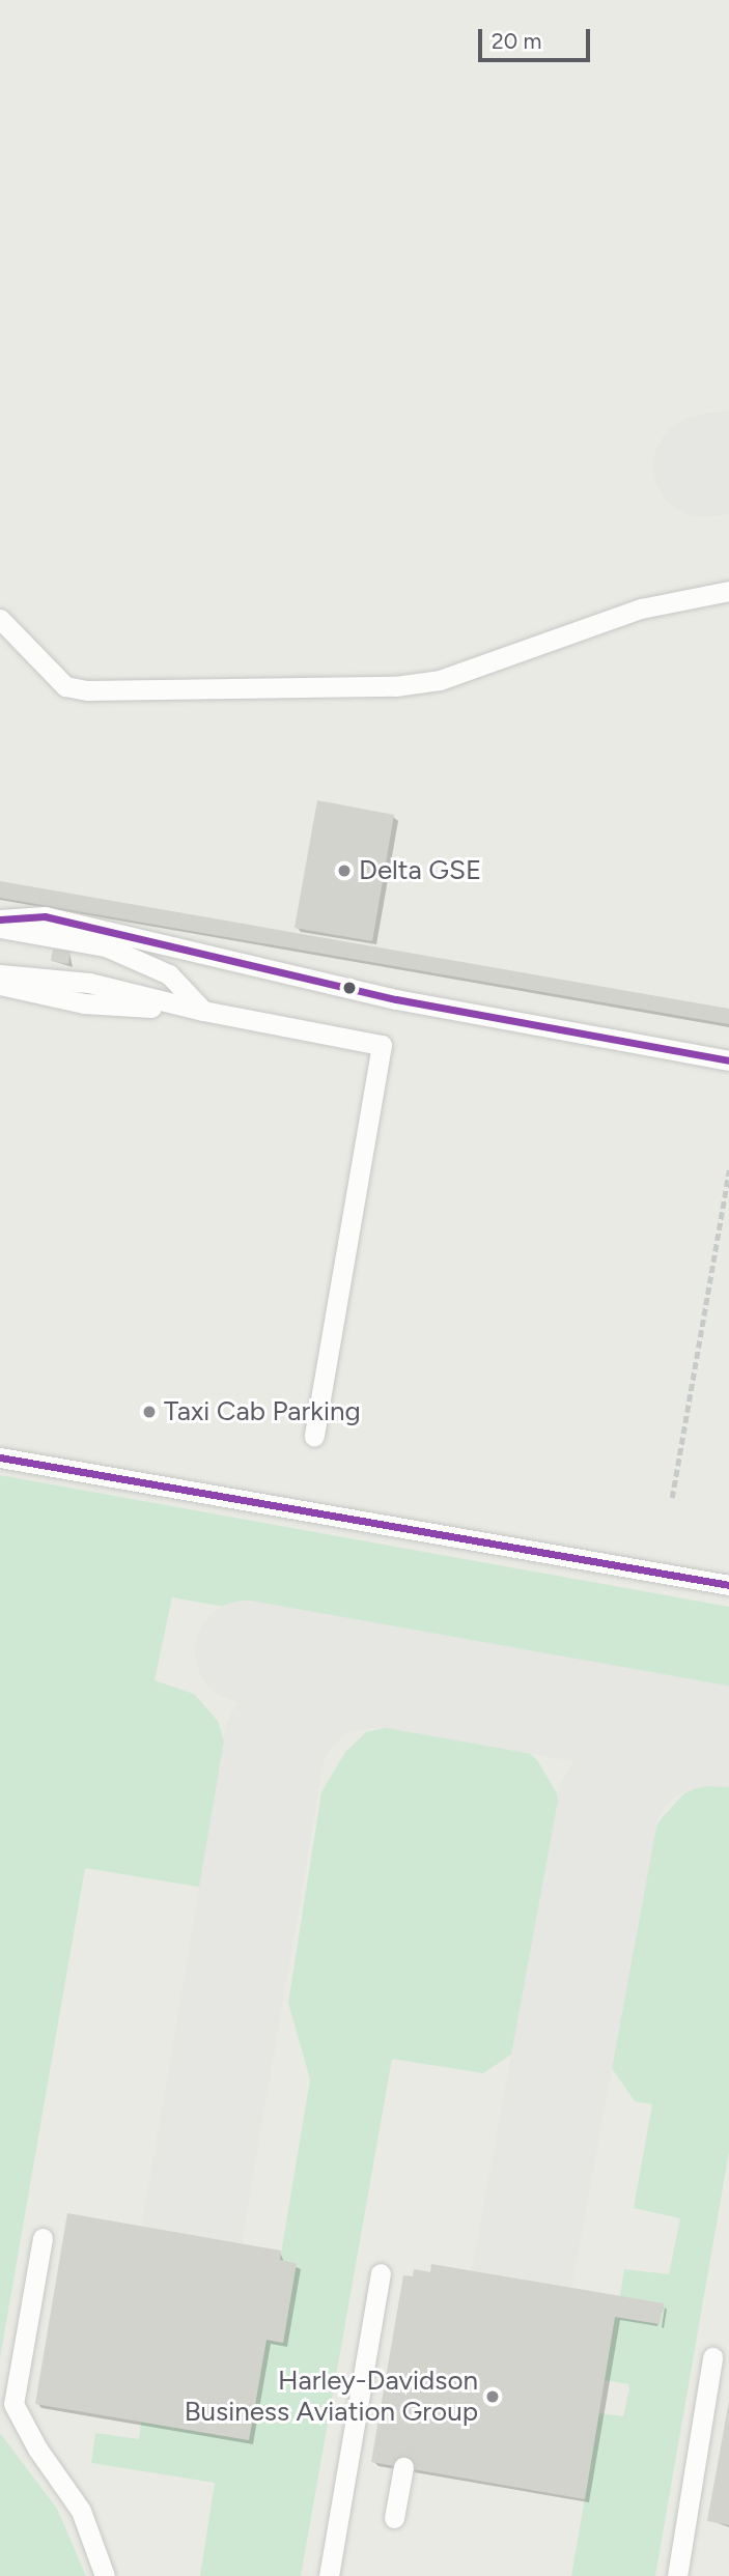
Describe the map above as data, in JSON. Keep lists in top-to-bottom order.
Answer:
{
  "places": ["Delta GSE", "Taxi Cab Parking", "Harley-Davidson Business Aviation Group"],
  "scale_bar": "20 m"
}
